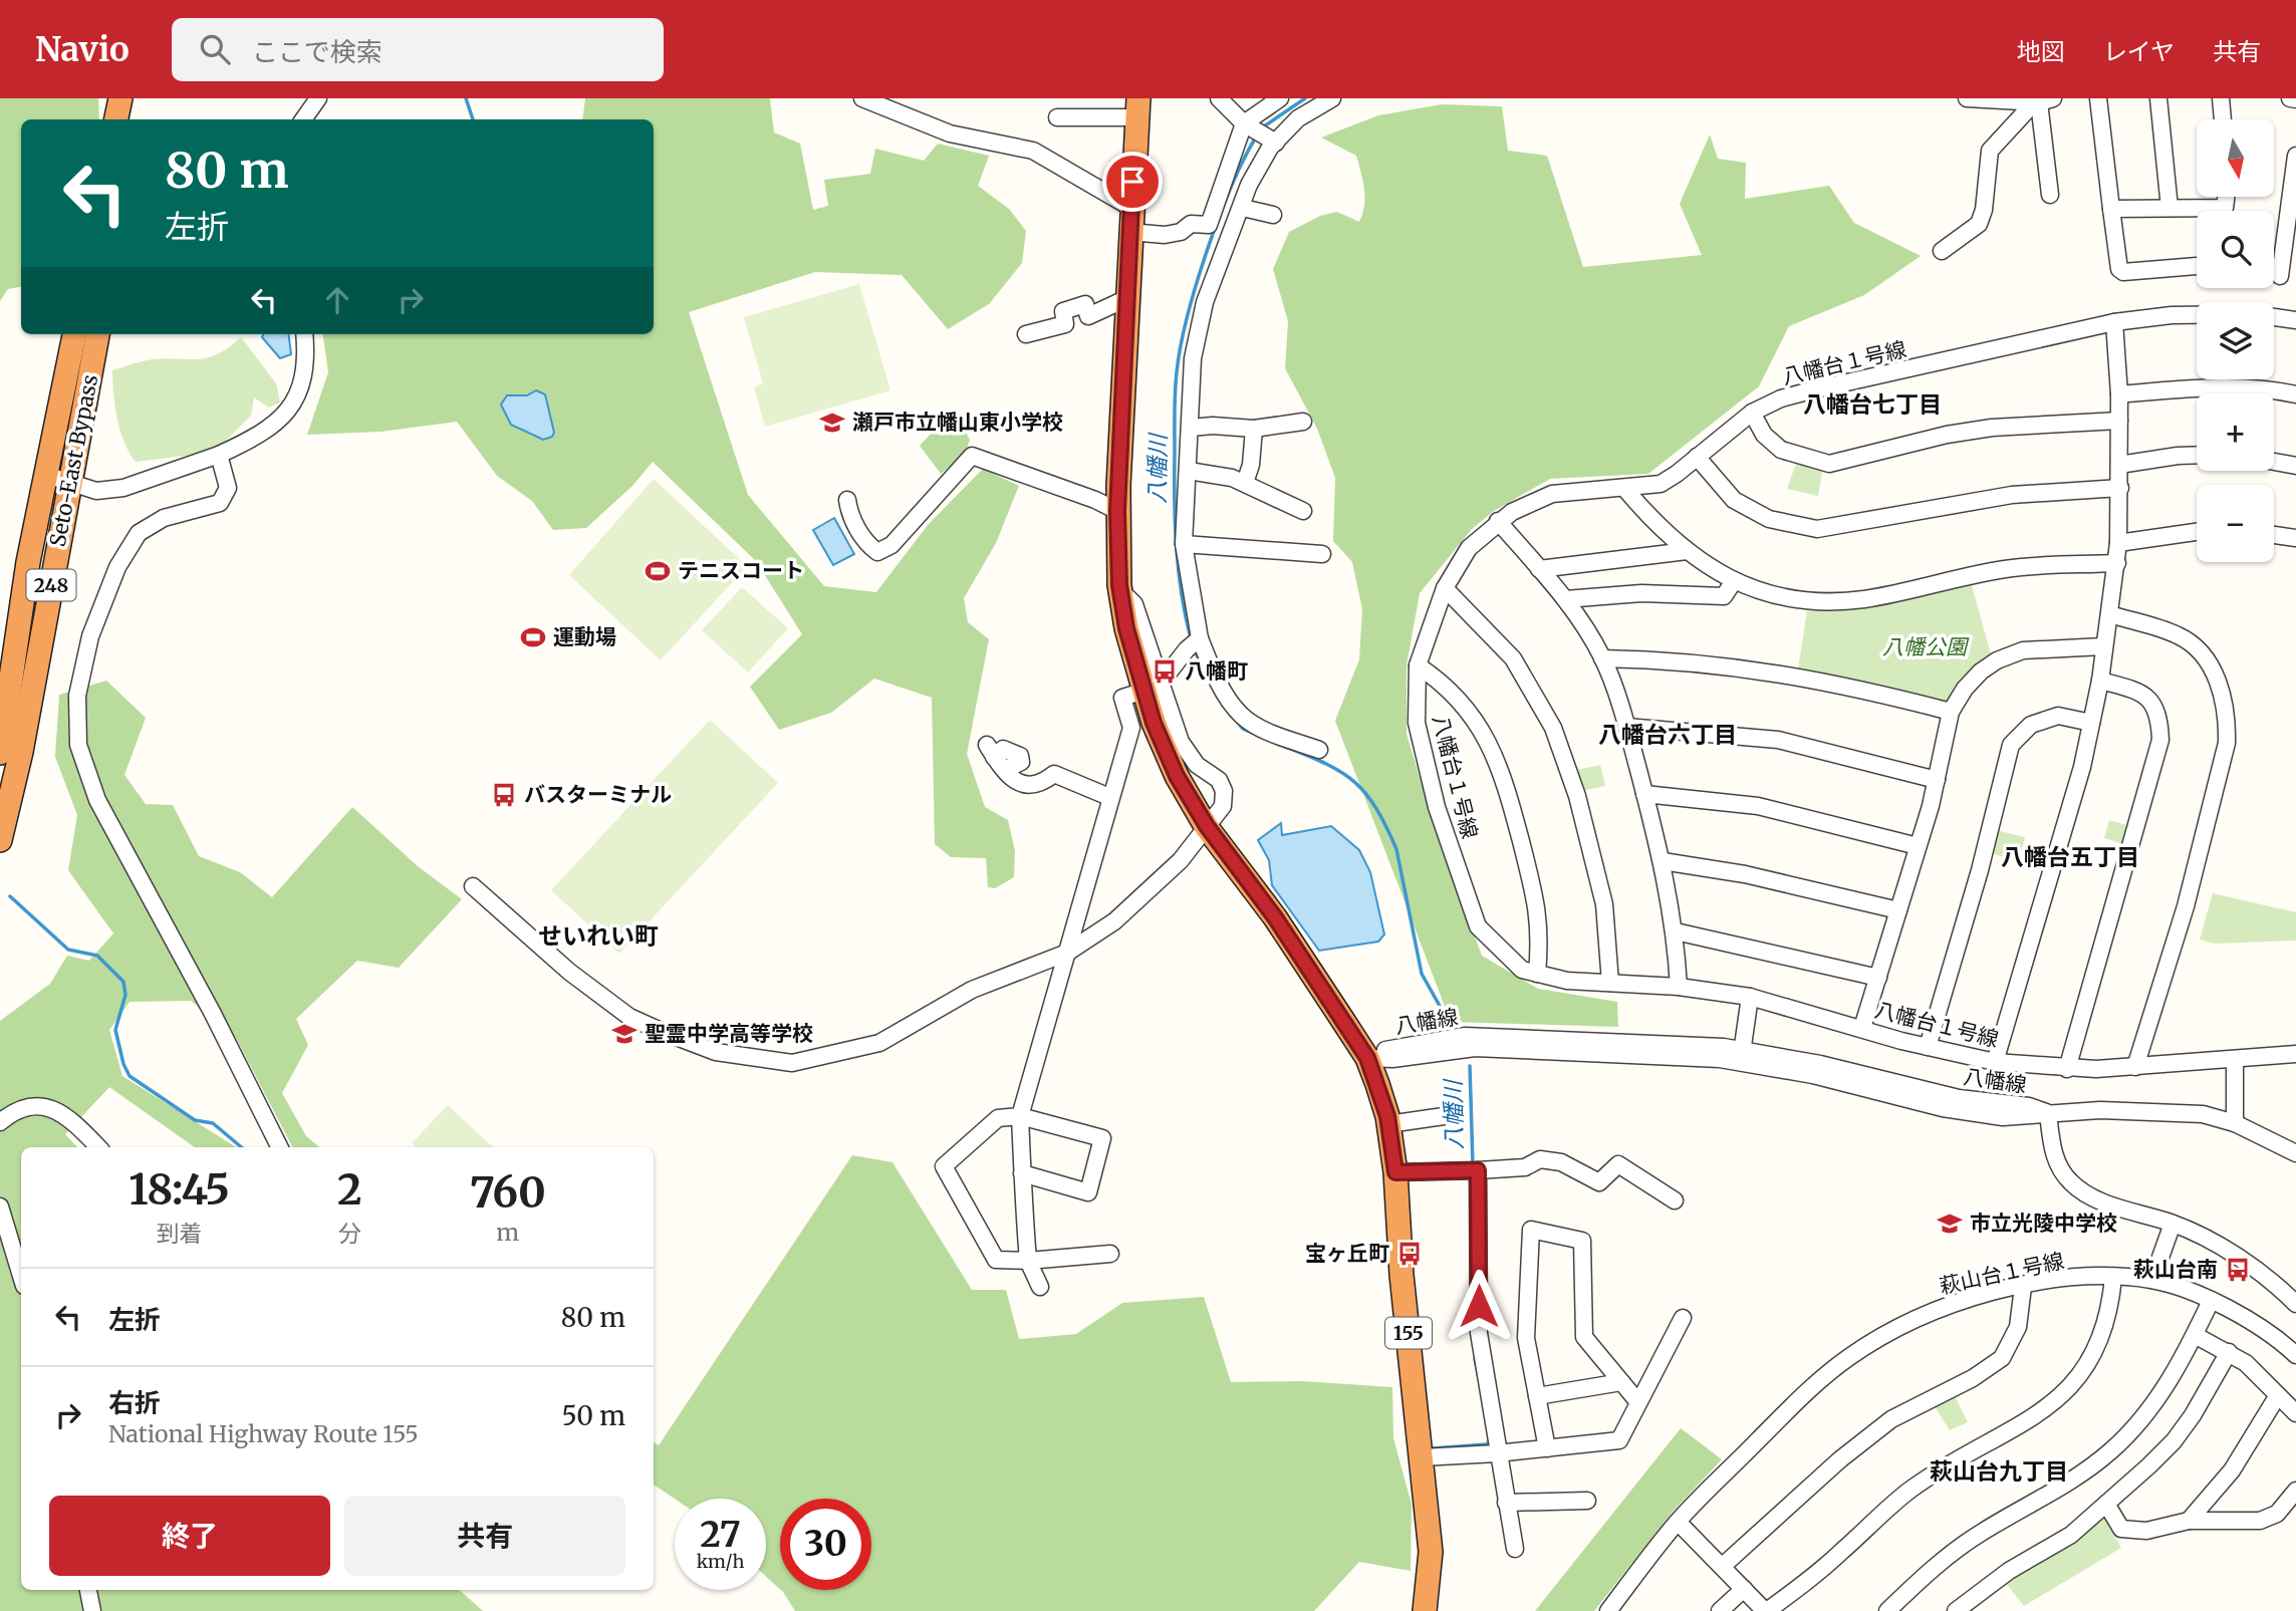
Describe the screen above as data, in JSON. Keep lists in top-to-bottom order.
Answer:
{
  "streets": {
    "highway": ["Seto-East Bypass", "248", "155"],
    "street": ["八幡台１号線", "八幡線", "萩山台１号線"]
  },
  "crossings": [
    ["八幡線", "155"]
  ],
  "districts": [
    "八幡台七丁目",
    "八幡台六丁目",
    "八幡台五丁目",
    "せいれい町",
    "萩山台九丁目"
  ],
  "water": ["八幡川"],
  "parks": ["八幡公園"],
  "places": {
    "school or university": ["瀬戸市立幡山東小学校", "聖霊中学高等学校", "市立光陵中学校"],
    "sports": ["テニスコート", "運動場"],
    "bus stop": [
      "八幡町",
      "バスターミナル",
      "宝ヶ丘町",
      "萩山台南"
    ]
  },
  "north": "bottom",
  "page": {
    "header": "Navio",
    "search": "ここで検索",
    "nav": ["地図", "レイヤ", "共有"],
    "map_buttons": ["+", "−"],
    "turn": ["80 m", "左折"],
    "eta": [
      "18:45",
      "到着",
      "2",
      "分",
      "760",
      "m"
    ],
    "list": [
      {
        "name": "左折",
        "value": "80 m"
      },
      {
        "name": "右折",
        "note": "National Highway Route 155",
        "value": "50 m"
      }
    ],
    "buttons": ["終了", "共有"],
    "speed": "27 km/h",
    "limit": "30"
  }
}
